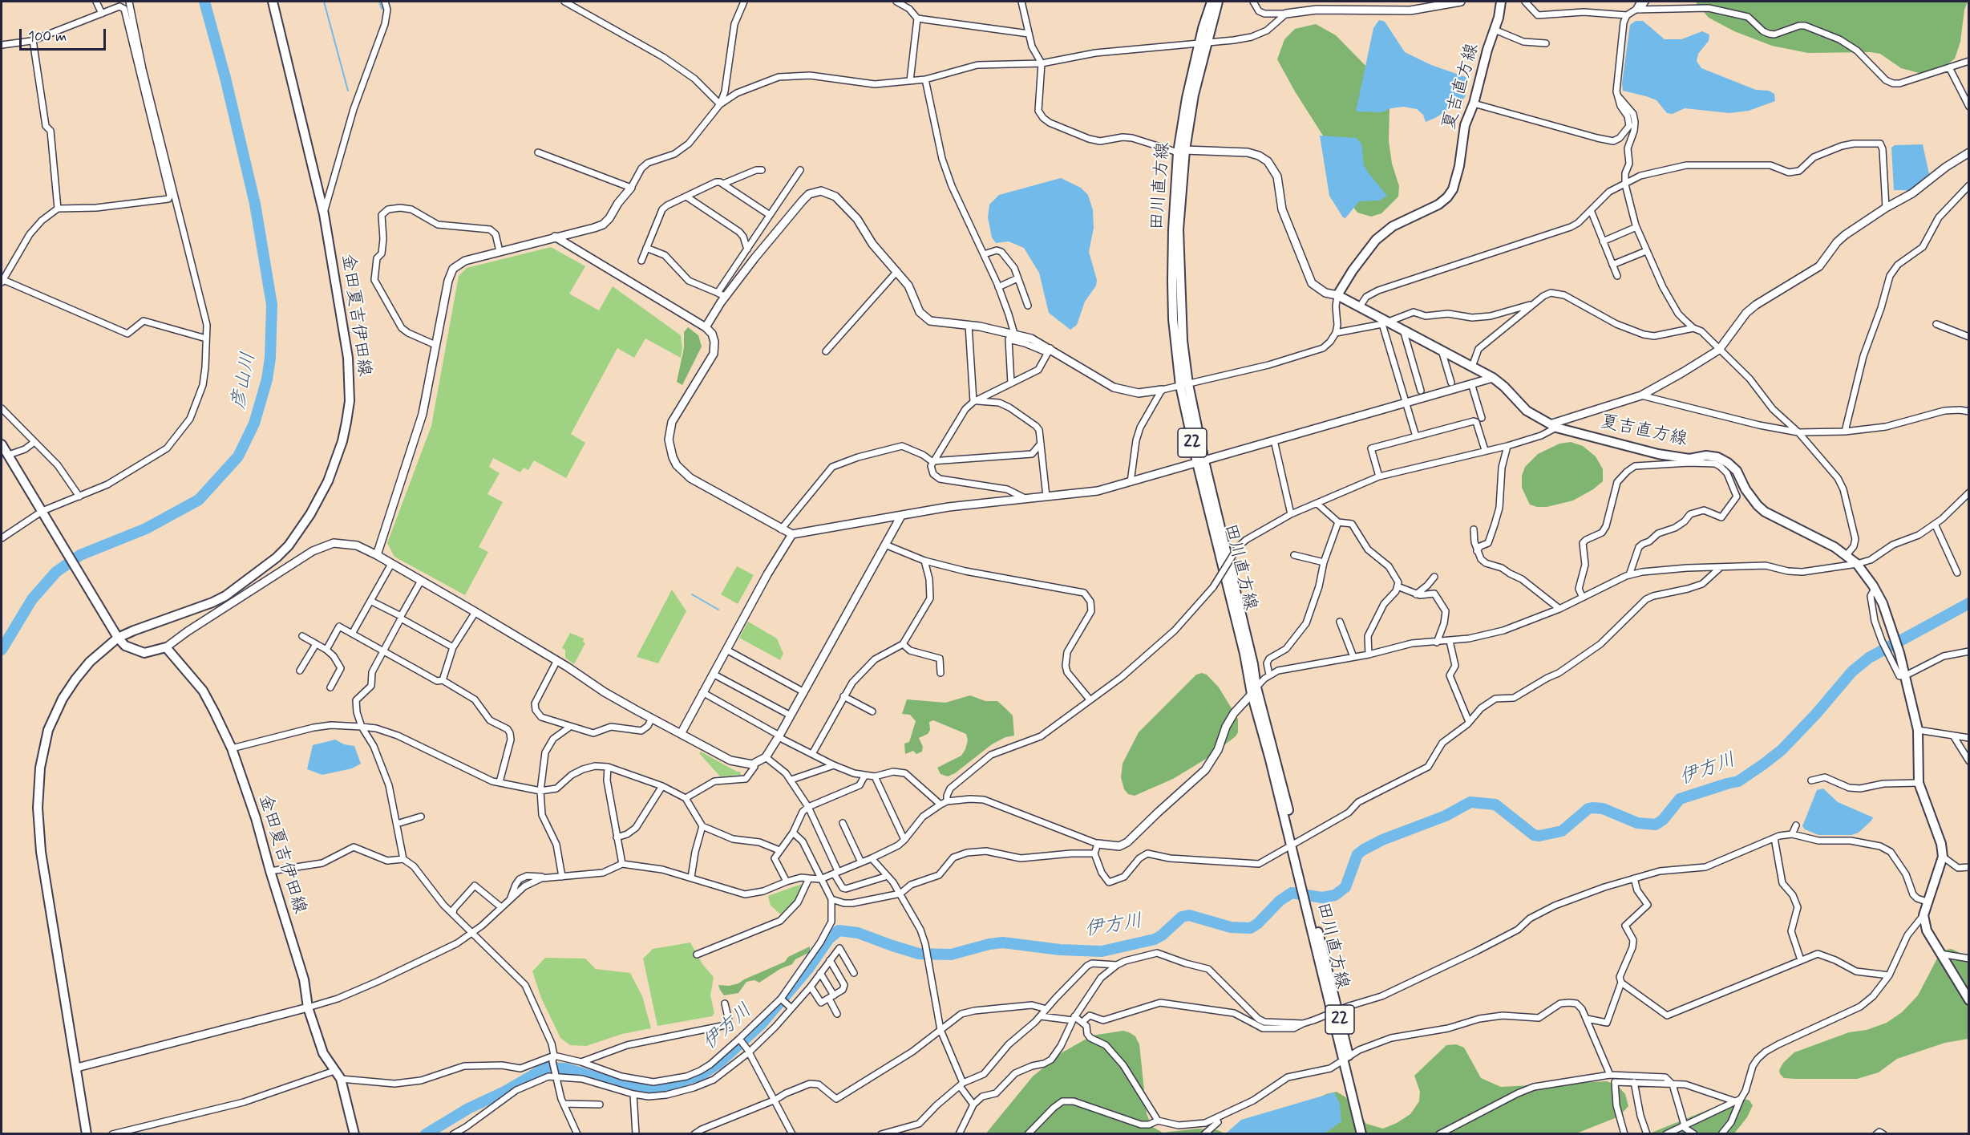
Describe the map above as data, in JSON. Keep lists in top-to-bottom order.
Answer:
{
  "streets": {
    "main road": [
      "夏吉直方線",
      "田川直方線",
      "金田夏吉伊田線",
      "22"
    ]
  },
  "water": ["彦山川", "伊方川"],
  "scale_bar": "100 m"
}
